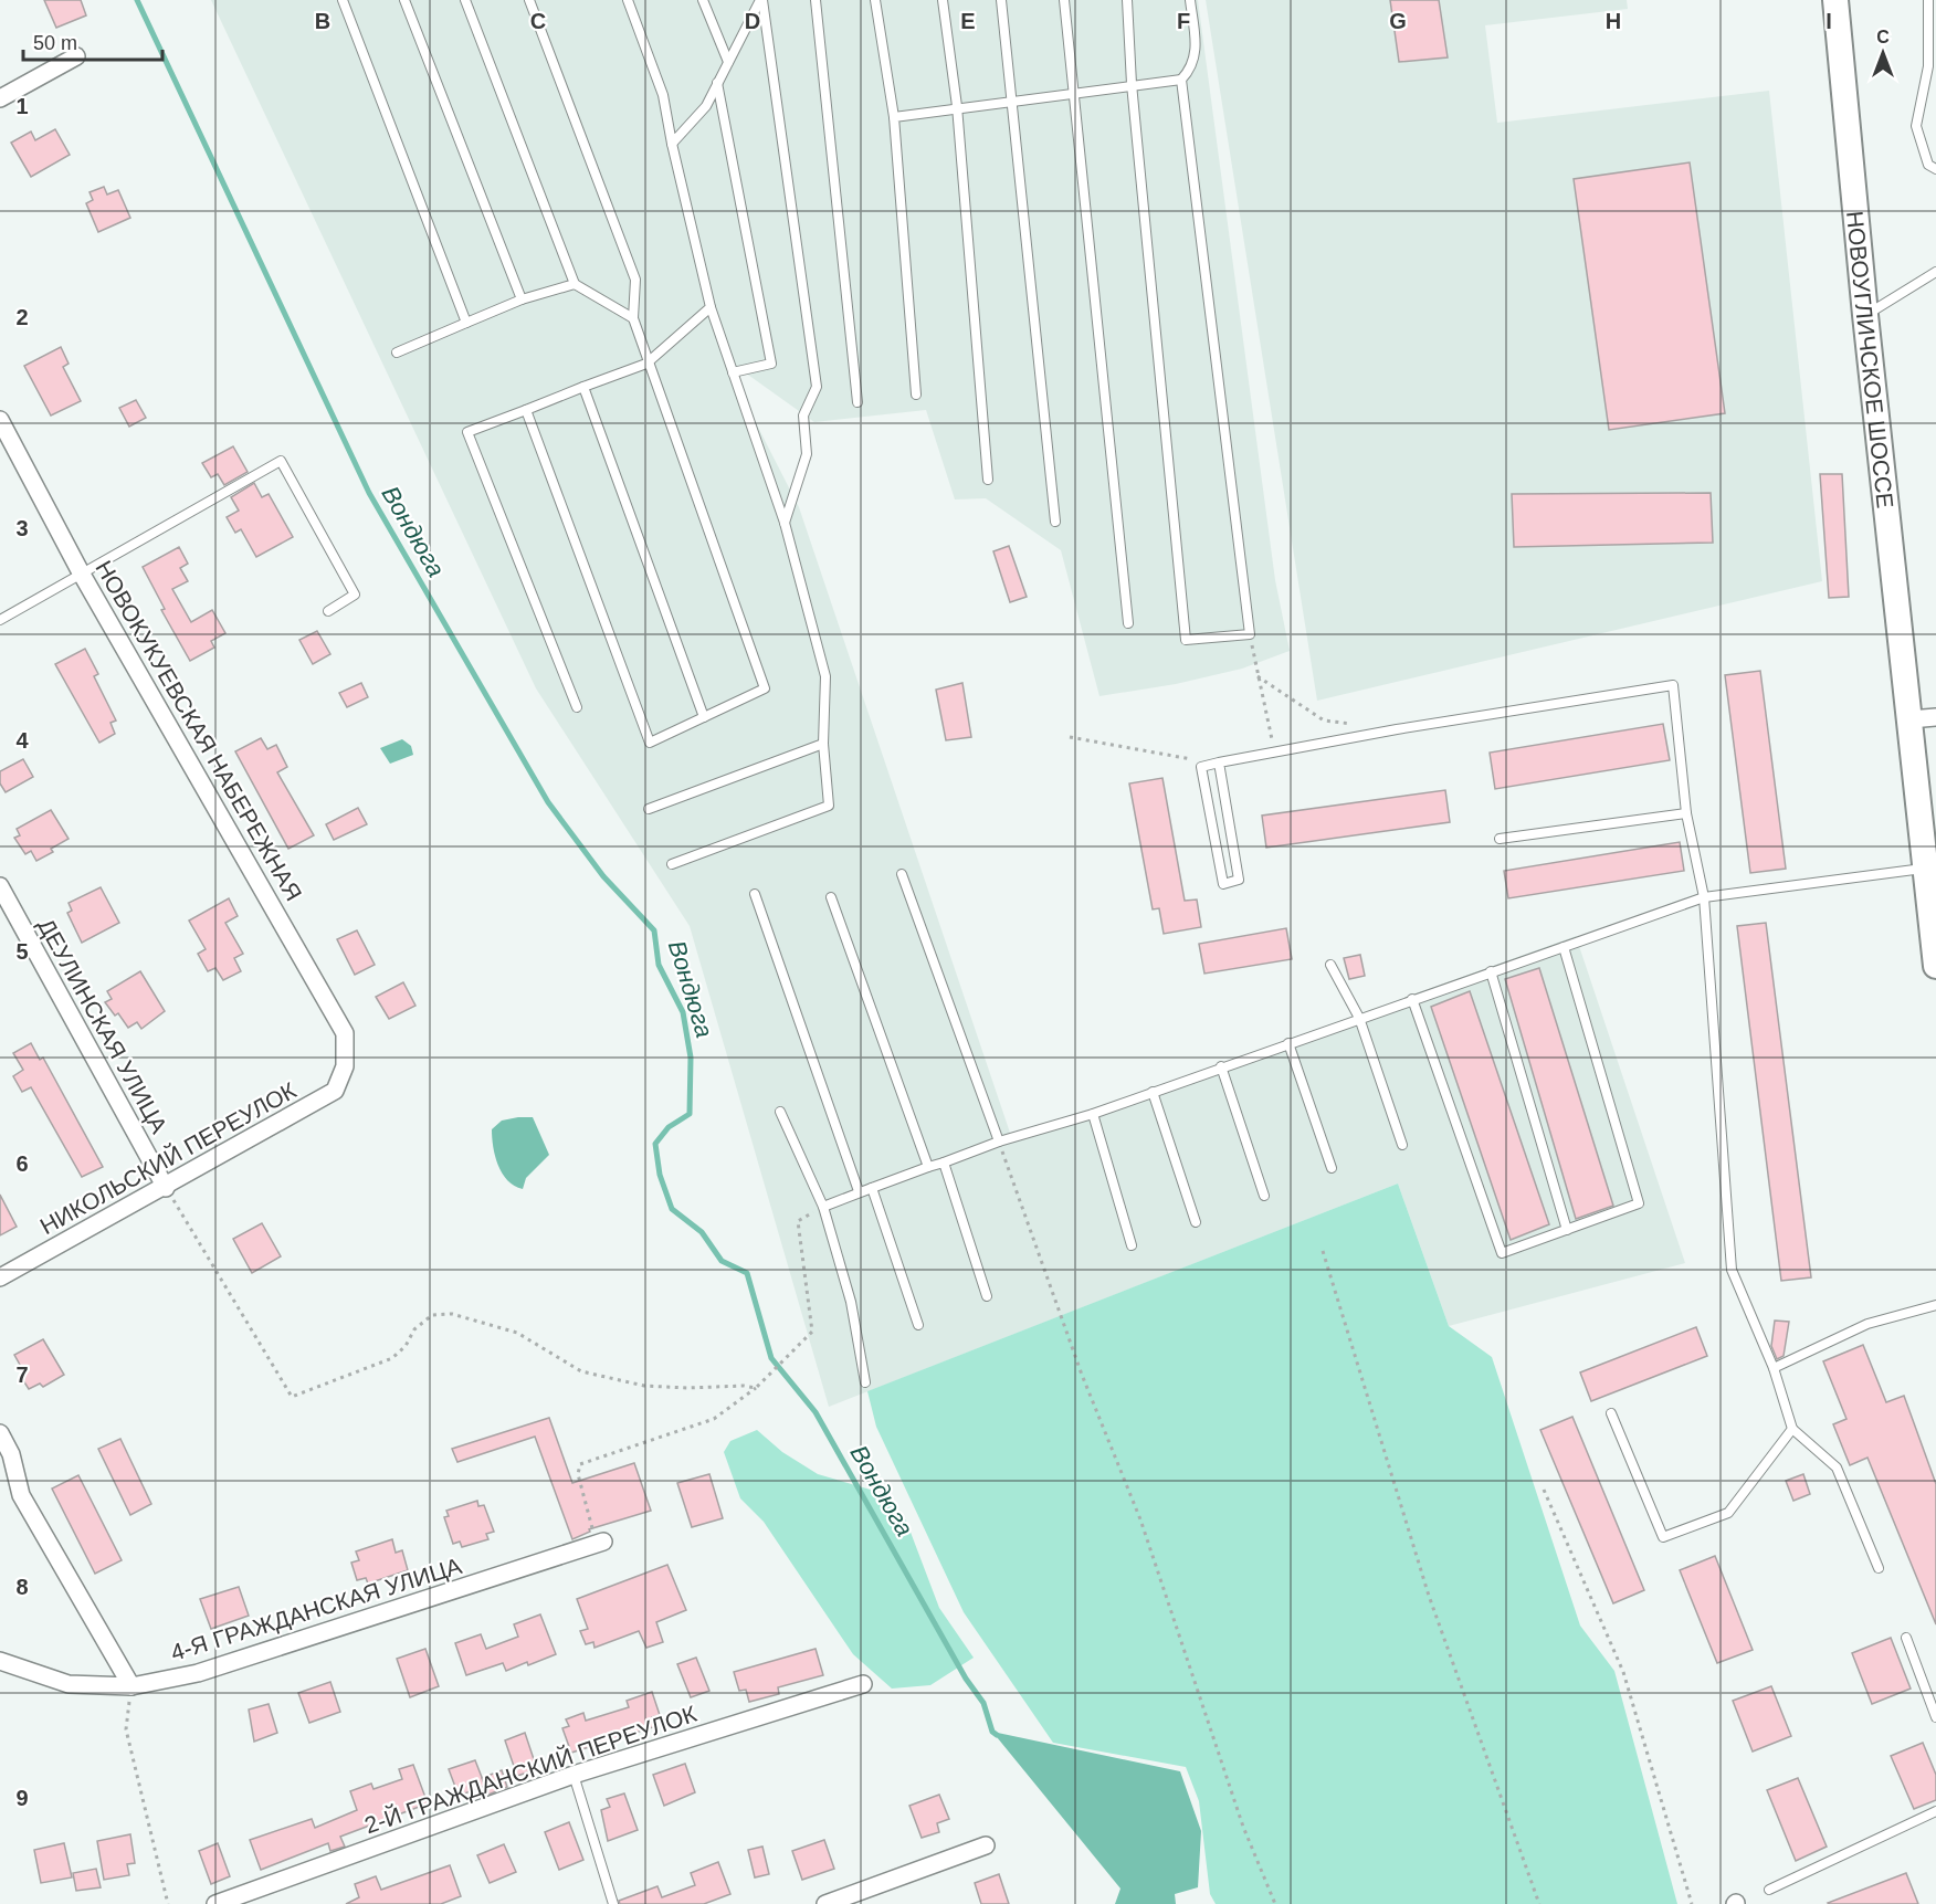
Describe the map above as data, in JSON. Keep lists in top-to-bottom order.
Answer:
{
  "streets": {
    "main road": ["НОВОУГЛИЧСКОЕ ШОССЕ"],
    "street": [
      "НОВОКУКУЕВСКАЯ НАБЕРЕЖНАЯ",
      "ДЕУЛИНСКАЯ УЛИЦА",
      "НИКОЛЬСКИЙ ПЕРЕУЛОК",
      "4-Я ГРАЖДАНСКАЯ УЛИЦА",
      "2-Й ГРАЖДАНСКИЙ ПЕРЕУЛОК"
    ]
  },
  "crossings": [
    ["НОВОКУКУЕВСКАЯ НАБЕРЕЖНАЯ", "НИКОЛЬСКИЙ ПЕРЕУЛОК"],
    ["ДЕУЛИНСКАЯ УЛИЦА", "НИКОЛЬСКИЙ ПЕРЕУЛОК"]
  ],
  "water": ["Вондюга"],
  "scale_bar": "50 m",
  "north": "top",
  "grid": {
    "columns": [
      "B",
      "C",
      "D",
      "E",
      "F",
      "G",
      "H",
      "I"
    ],
    "rows": [
      "1",
      "2",
      "3",
      "4",
      "5",
      "6",
      "7",
      "8",
      "9"
    ]
  }
}
